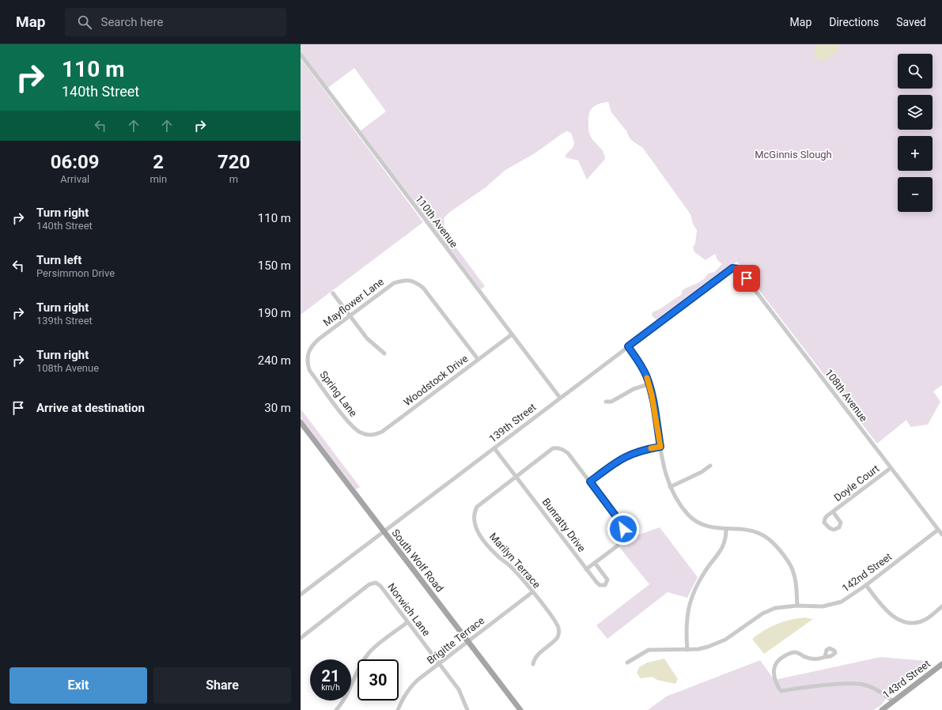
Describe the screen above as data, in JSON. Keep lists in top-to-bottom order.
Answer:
{
  "streets": {
    "main road": ["South Wolf Road", "143rd Street"],
    "street": [
      "110th Avenue",
      "Mayflower Lane",
      "Woodstock Drive",
      "Spring Lane",
      "108th Avenue",
      "139th Street",
      "Doyle Court",
      "Bunratty Drive",
      "Marilyn Terrace",
      "142nd Street",
      "Norwich Lane",
      "Brigitte Terrace"
    ]
  },
  "crossings": [
    ["110th Avenue", "Woodstock Drive"],
    ["110th Avenue", "139th Street"],
    ["Mayflower Lane", "Woodstock Drive"],
    ["Mayflower Lane", "Spring Lane"],
    ["Woodstock Drive", "Spring Lane"],
    ["108th Avenue", "139th Street"],
    ["108th Avenue", "Doyle Court"],
    ["108th Avenue", "142nd Street"],
    ["139th Street", "Bunratty Drive"],
    ["139th Street", "South Wolf Road"],
    ["Bunratty Drive", "Marilyn Terrace"],
    ["South Wolf Road", "Brigitte Terrace"],
    ["Marilyn Terrace", "Brigitte Terrace"],
    ["Norwich Lane", "Brigitte Terrace"]
  ],
  "parks": ["McGinnis Slough"],
  "page": {
    "header": "Map",
    "search": "Search here",
    "nav": ["Map", "Directions", "Saved"],
    "turn": ["110 m", "140th Street"],
    "map_buttons": ["+", "−"],
    "eta": [
      "06:09",
      "Arrival",
      "2",
      "min",
      "720",
      "m"
    ],
    "list": [
      {
        "name": "Turn right",
        "note": "140th Street",
        "value": "110 m"
      },
      {
        "name": "Turn left",
        "note": "Persimmon Drive",
        "value": "150 m"
      },
      {
        "name": "Turn right",
        "note": "139th Street",
        "value": "190 m"
      },
      {
        "name": "Turn right",
        "note": "108th Avenue",
        "value": "240 m"
      },
      {
        "name": "Arrive at destination",
        "value": "30 m"
      }
    ],
    "speed": "21 km/h",
    "limit": "30",
    "buttons": ["Exit", "Share"]
  }
}
